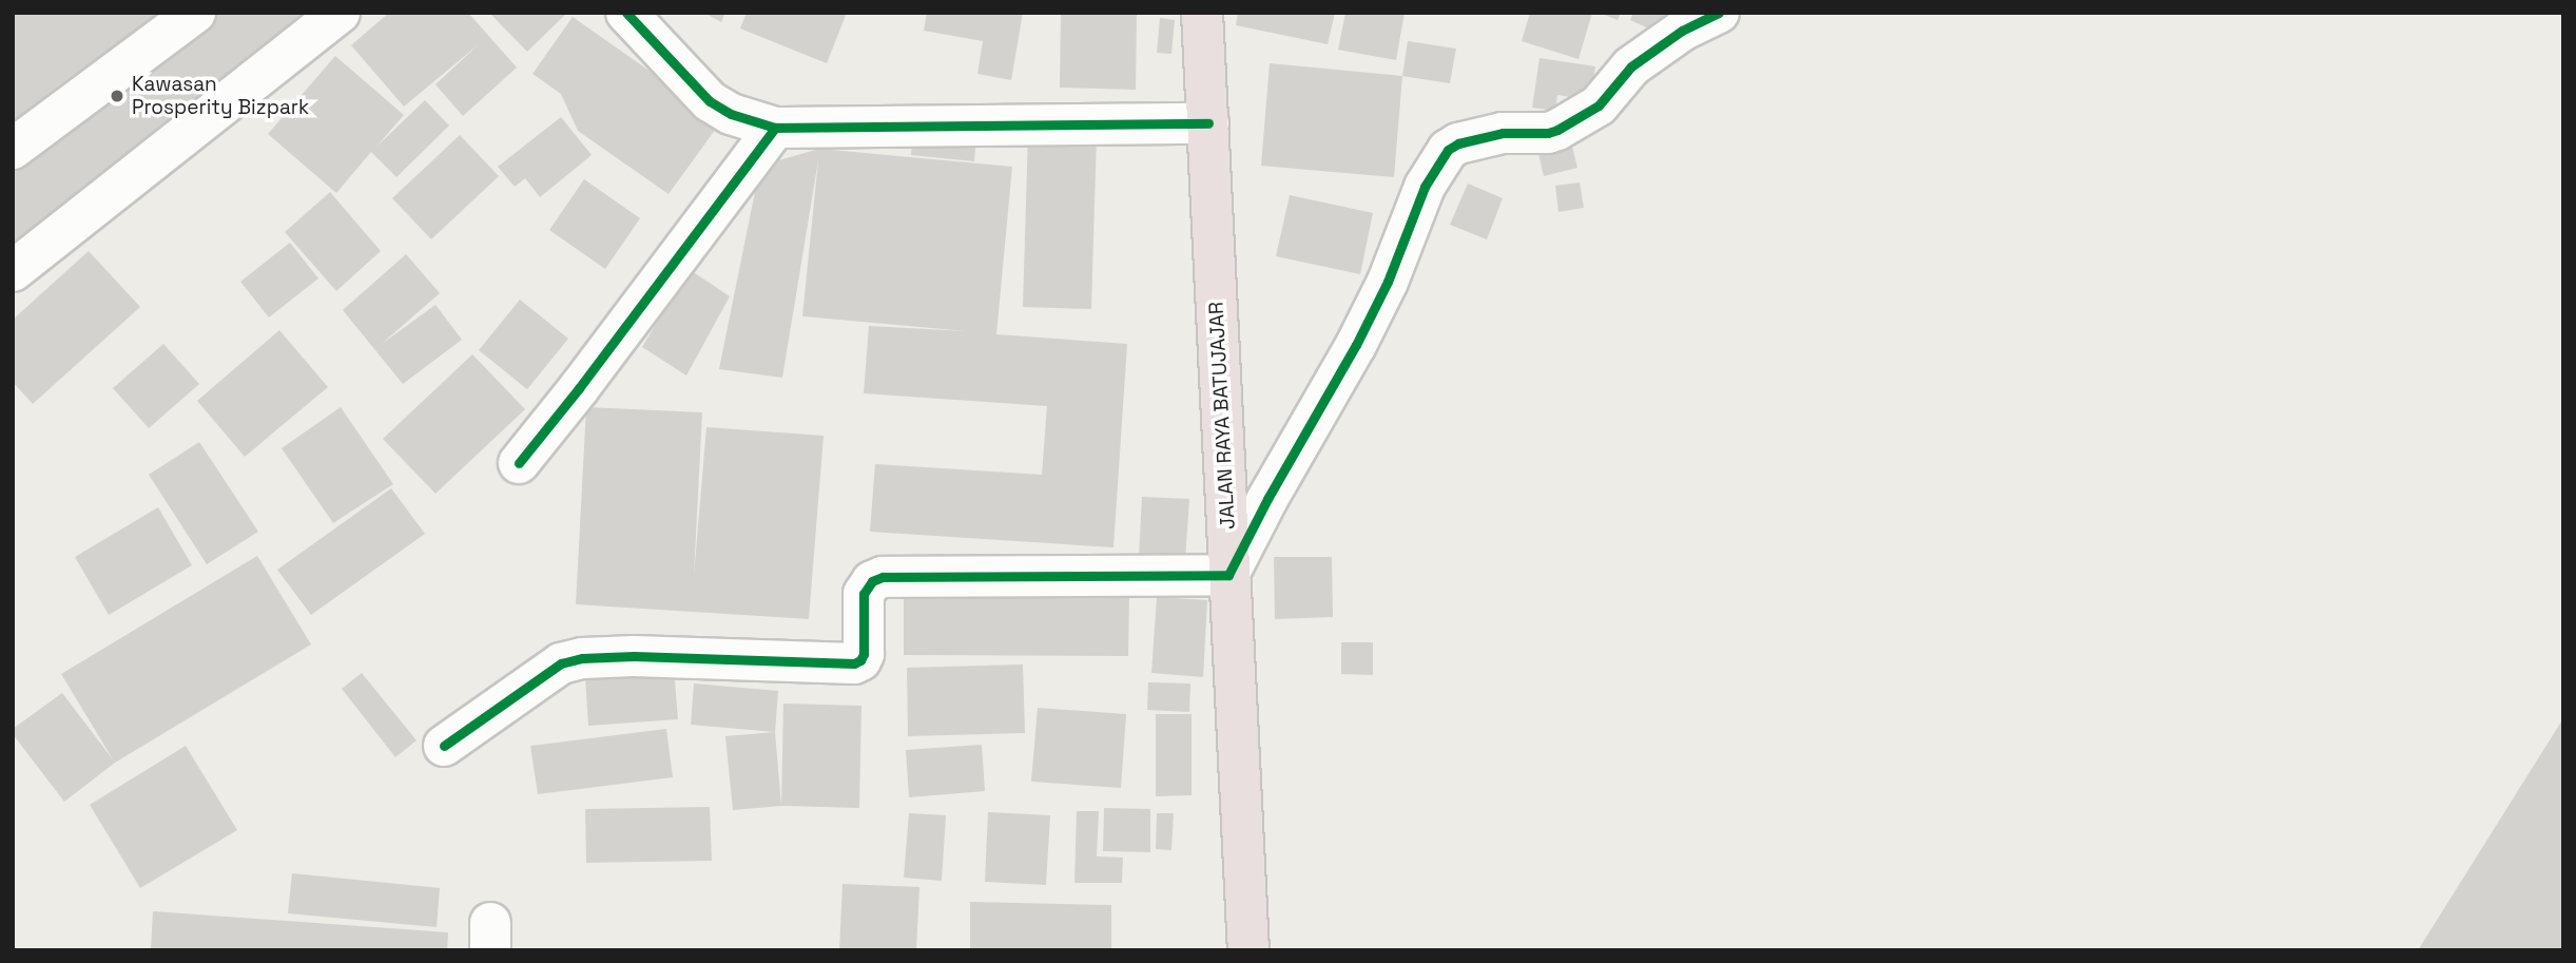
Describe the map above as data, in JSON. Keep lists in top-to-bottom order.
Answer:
{
  "streets": {
    "highway": ["JALAN RAYA BATUJAJAR"]
  },
  "places": ["Kawasan Prosperity Bizpark"]
}
